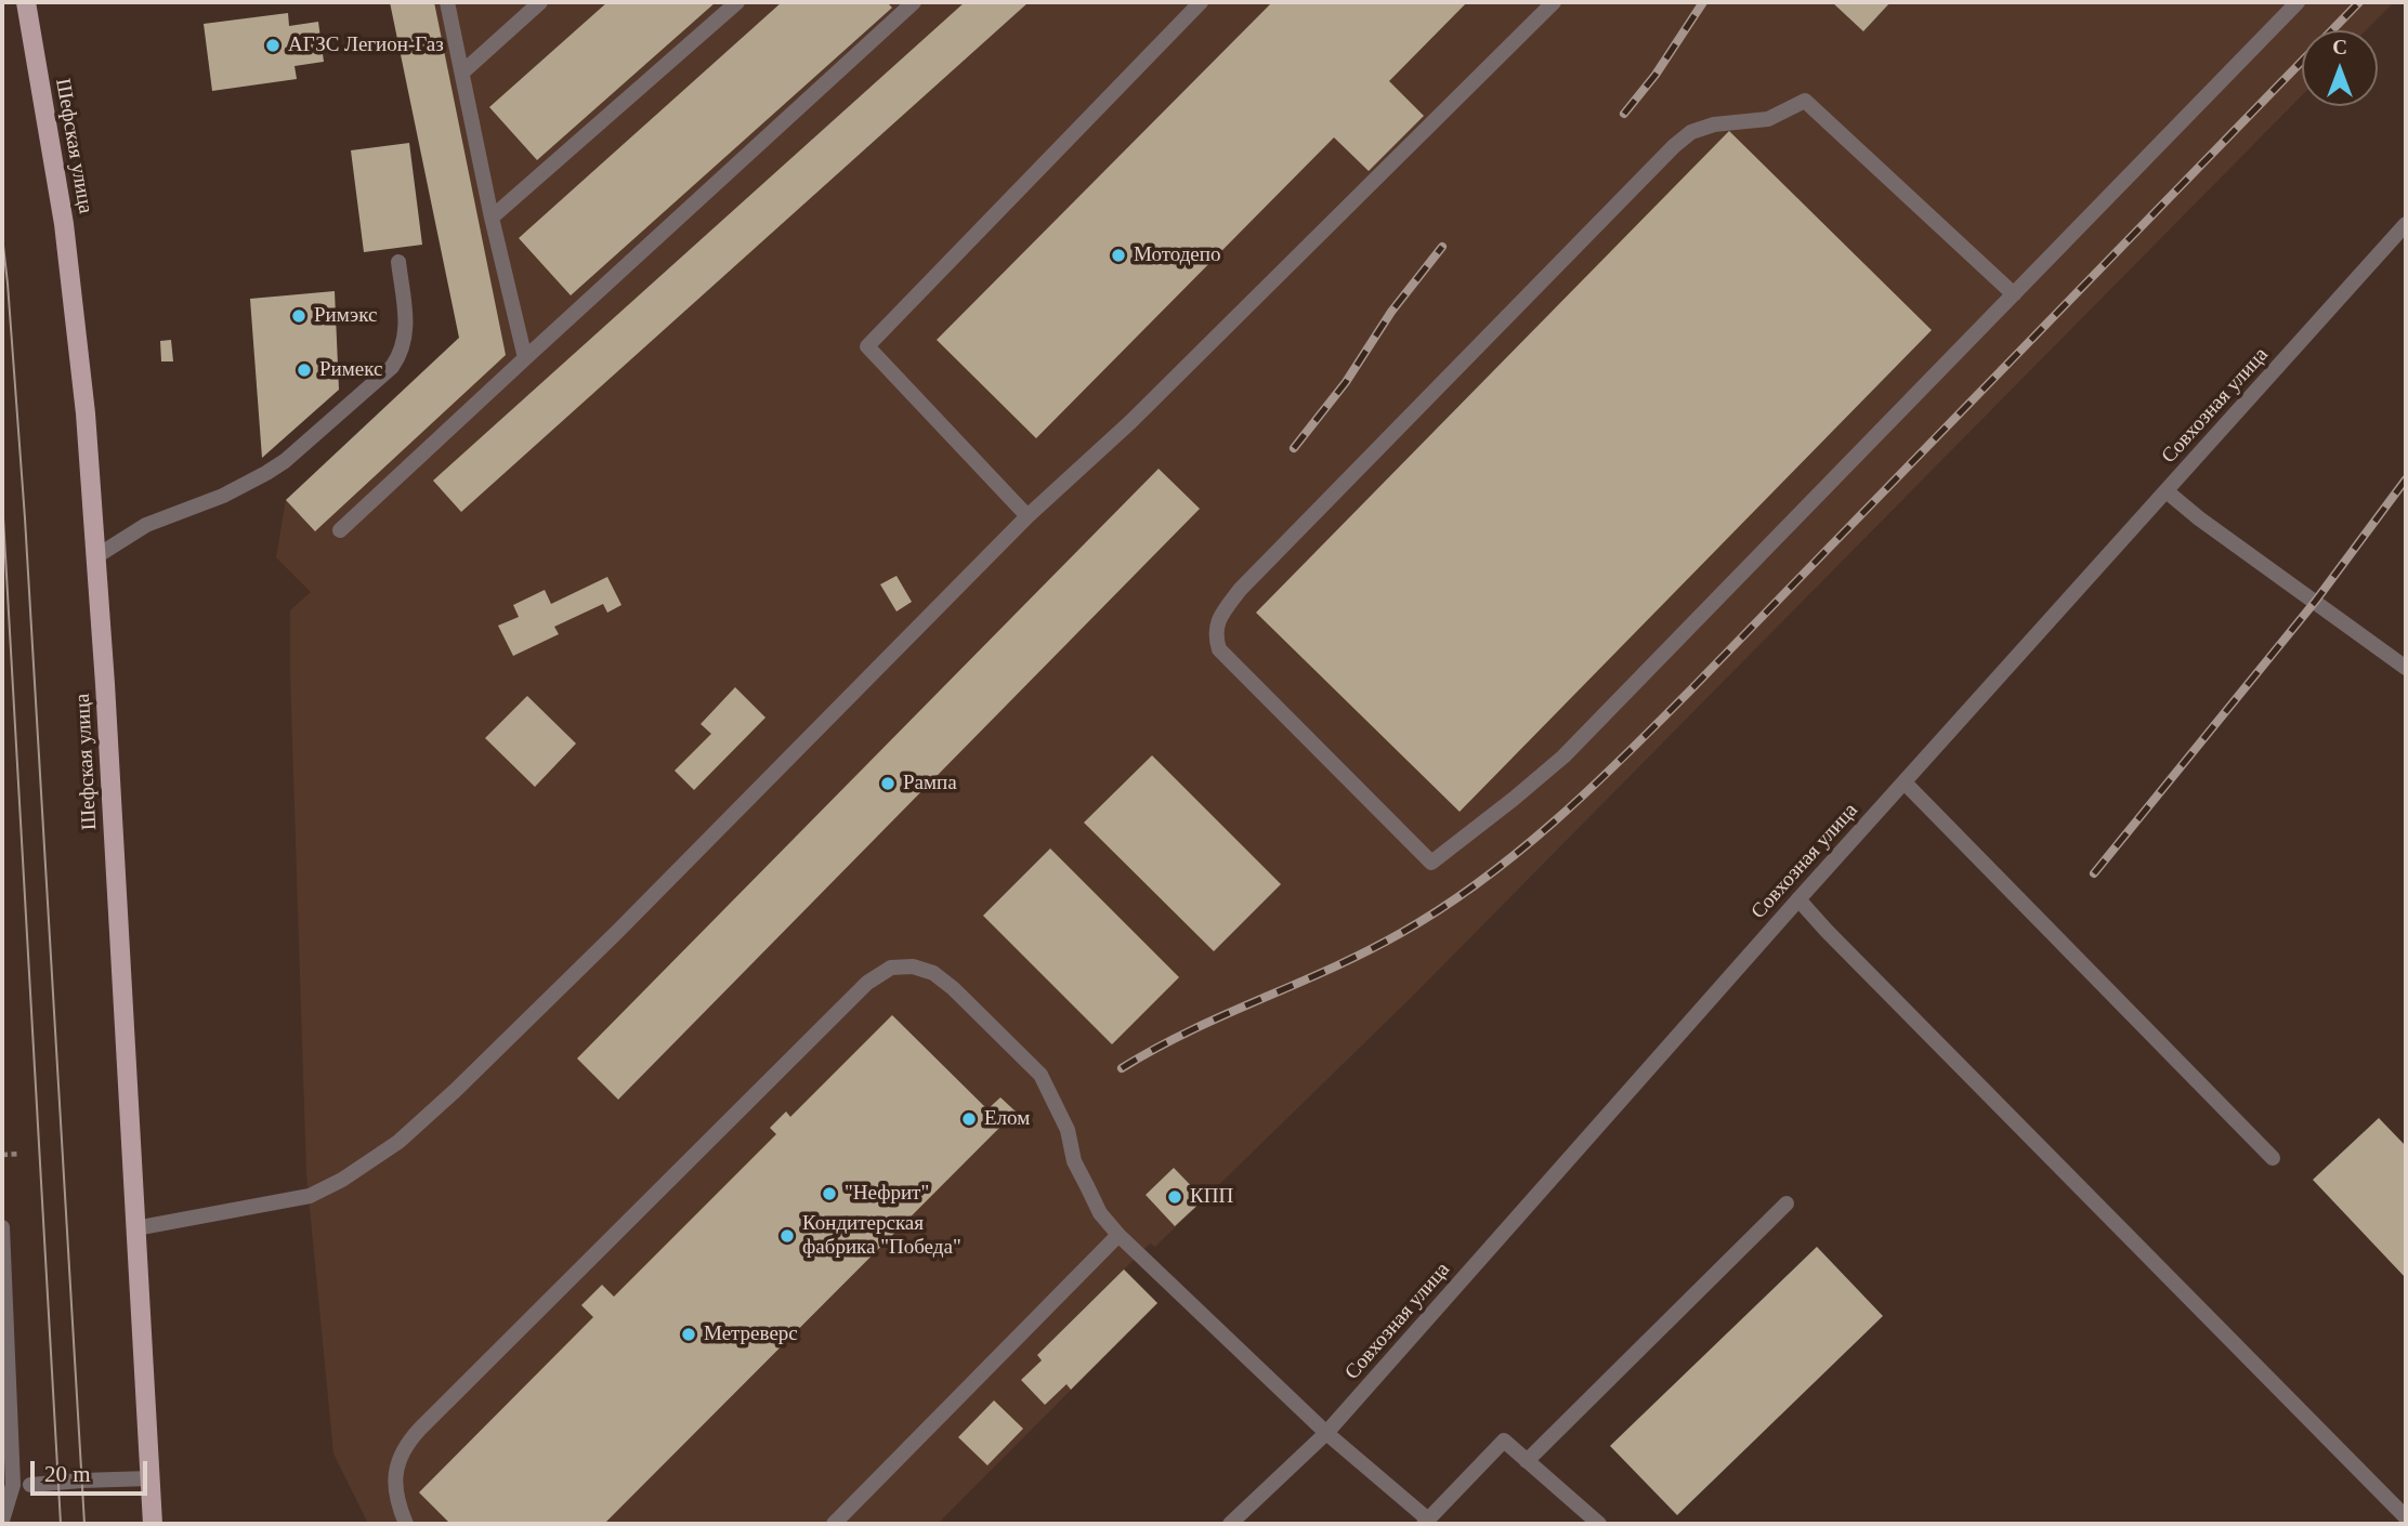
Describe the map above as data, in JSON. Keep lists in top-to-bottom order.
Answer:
{
  "streets": {
    "main road": ["Шефская улица"],
    "street": ["Совхозная улица"]
  },
  "places": [
    "АГЗС Легион-Газ",
    "Мотодепо",
    "Римэкс",
    "Римекс",
    "Рампа",
    "Елом",
    "\"Нефрит\"",
    "КПП",
    "Кондитерская фабрика \"Победа\"",
    "Метреверс"
  ],
  "scale_bar": "20 m",
  "north": "top"
}
